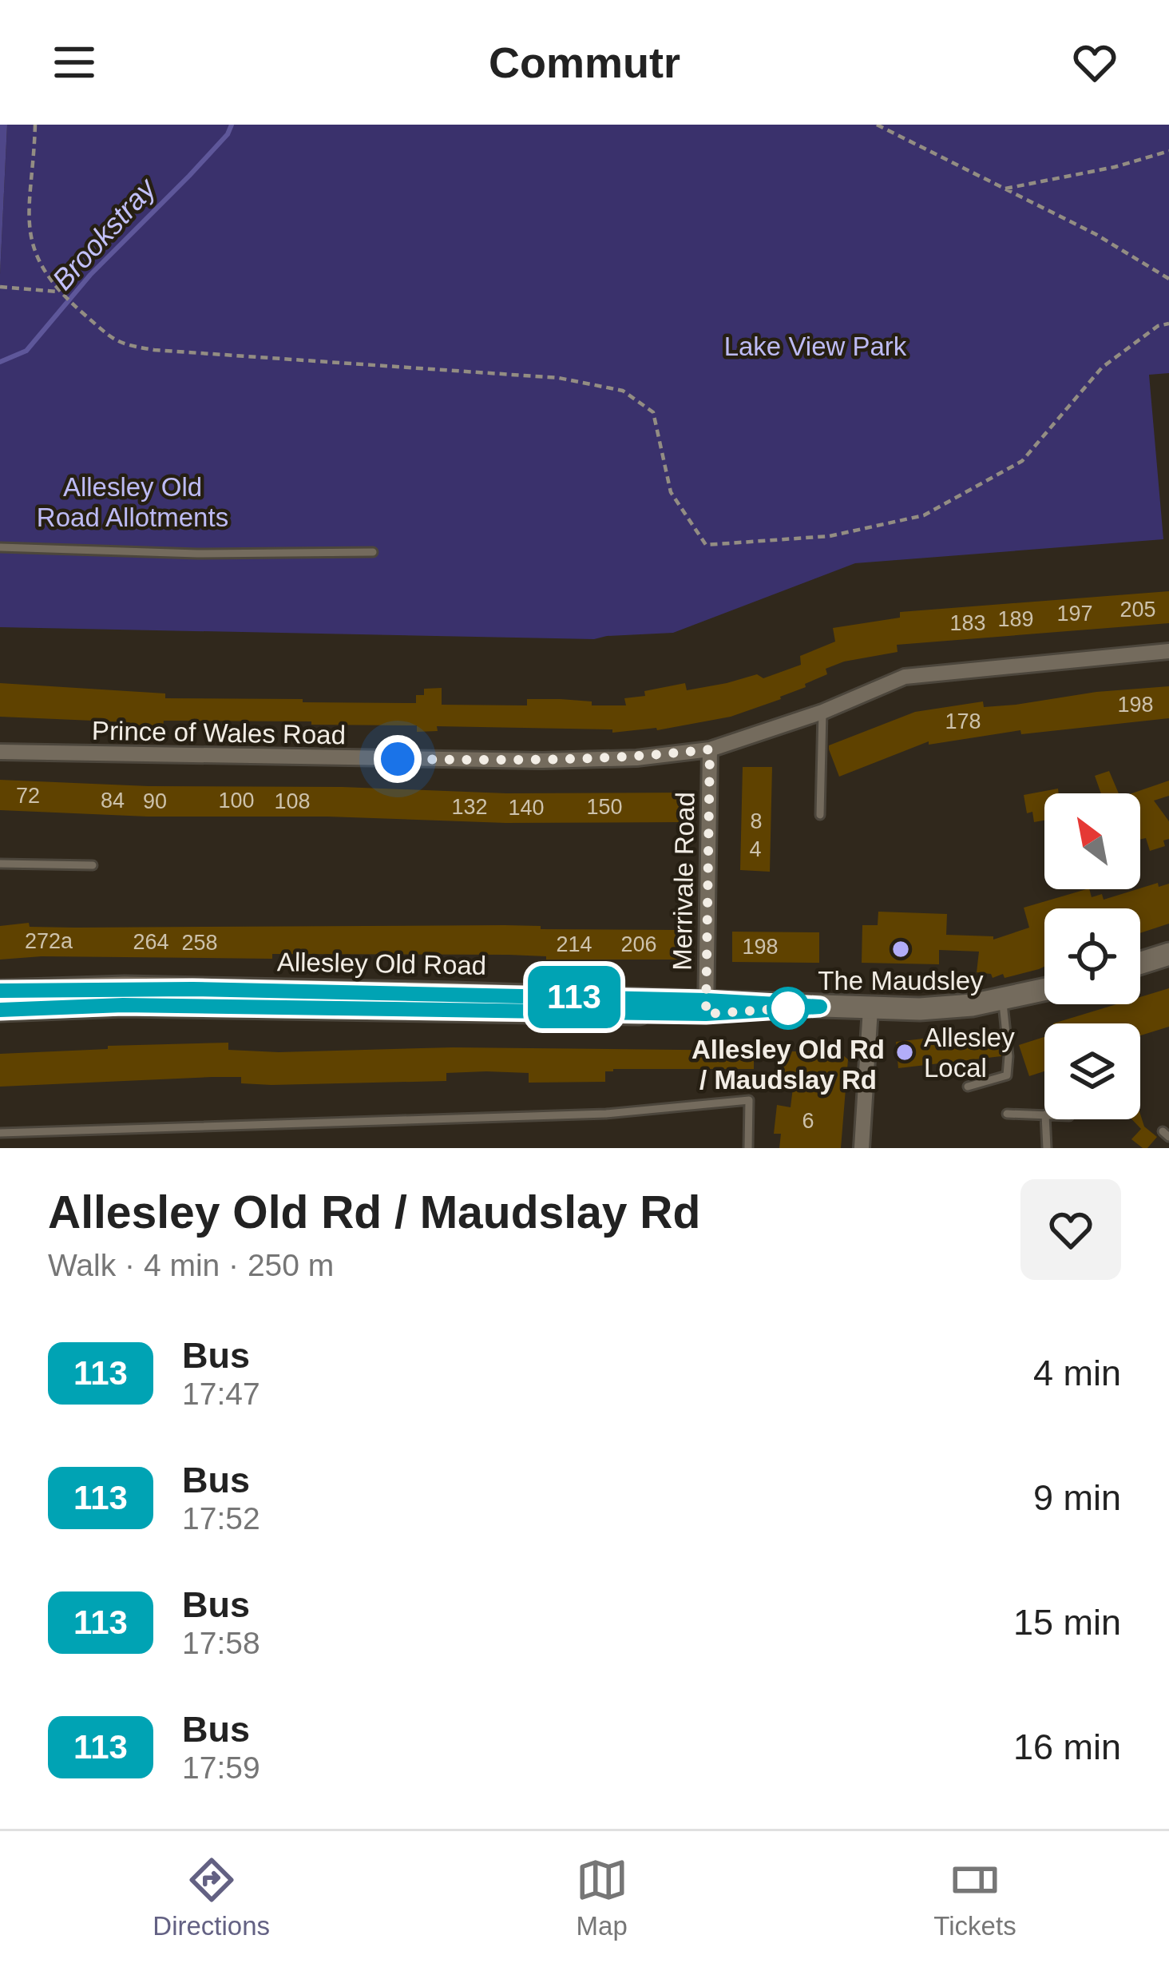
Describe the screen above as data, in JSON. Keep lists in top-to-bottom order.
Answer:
{
  "streets": {
    "main road": ["Allesley Old Road"],
    "street": ["Prince of Wales Road", "Merrivale Road"]
  },
  "crossings": [
    ["Prince of Wales Road", "Merrivale Road"],
    ["Merrivale Road", "Allesley Old Road"]
  ],
  "water": ["Brookstray"],
  "parks": ["Lake View Park", "Allesley Old Road Allotments"],
  "places": ["The Maudsley", "Allesley Old Rd / Maudslay Rd", "Allesley Local"],
  "lines": ["bus line 113"],
  "house_numbers": [
    "205",
    "197",
    "189",
    "183",
    "198",
    "178",
    "72",
    "84",
    "100",
    "90",
    "108",
    "132",
    "150",
    "140",
    "8",
    "4",
    "272a",
    "264",
    "258",
    "214",
    "206",
    "198",
    "6"
  ],
  "north": "top left",
  "page": {
    "header": "Commutr",
    "on_map": "113",
    "heading": ["Allesley Old Rd / Maudslay Rd", "Walk · 4 min · 250 m"],
    "list": [
      {
        "mark": "113",
        "name": "Bus",
        "note": "17:47",
        "value": "4 min"
      },
      {
        "mark": "113",
        "name": "Bus",
        "note": "17:52",
        "value": "9 min"
      },
      {
        "mark": "113",
        "name": "Bus",
        "note": "17:58",
        "value": "15 min"
      },
      {
        "mark": "113",
        "name": "Bus",
        "note": "17:59",
        "value": "16 min"
      }
    ],
    "tabs": ["Directions", "Map", "Tickets"]
  }
}
